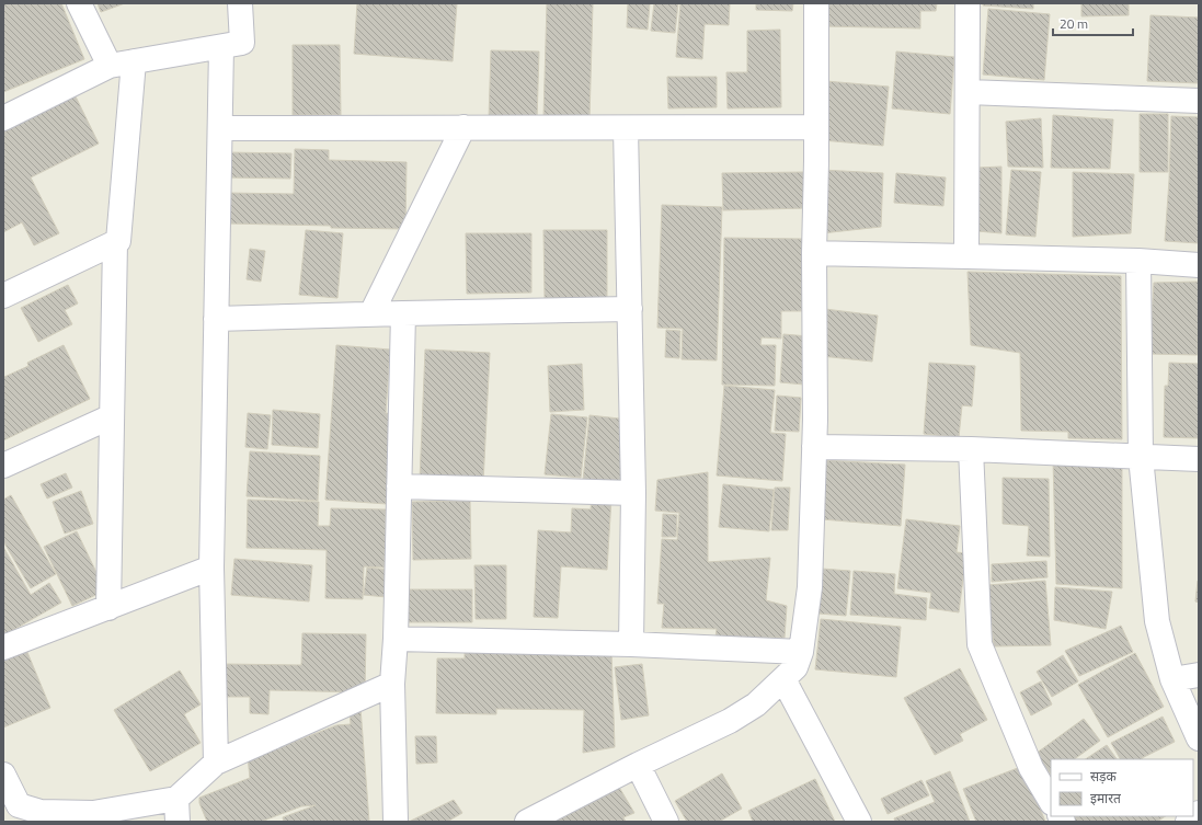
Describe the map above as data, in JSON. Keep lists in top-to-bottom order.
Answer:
{
  "legend": ["सड़क", "इमारत"],
  "scale_bar": "20 m"
}
